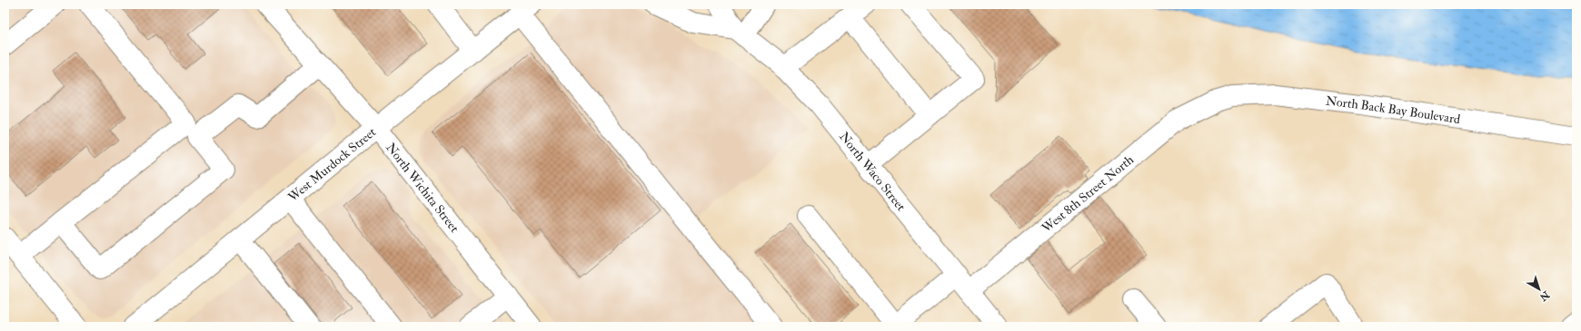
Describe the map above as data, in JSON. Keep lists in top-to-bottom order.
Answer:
{
  "streets": {
    "street": [
      "North Back Bay Boulevard",
      "West Murdock Street",
      "North Waco Street",
      "North Wichita Street",
      "West 8th Street North"
    ]
  },
  "crossings": [
    ["North Back Bay Boulevard", "West 8th Street North"],
    ["West Murdock Street", "North Wichita Street"],
    ["North Waco Street", "West 8th Street North"]
  ],
  "north": "bottom right"
}
